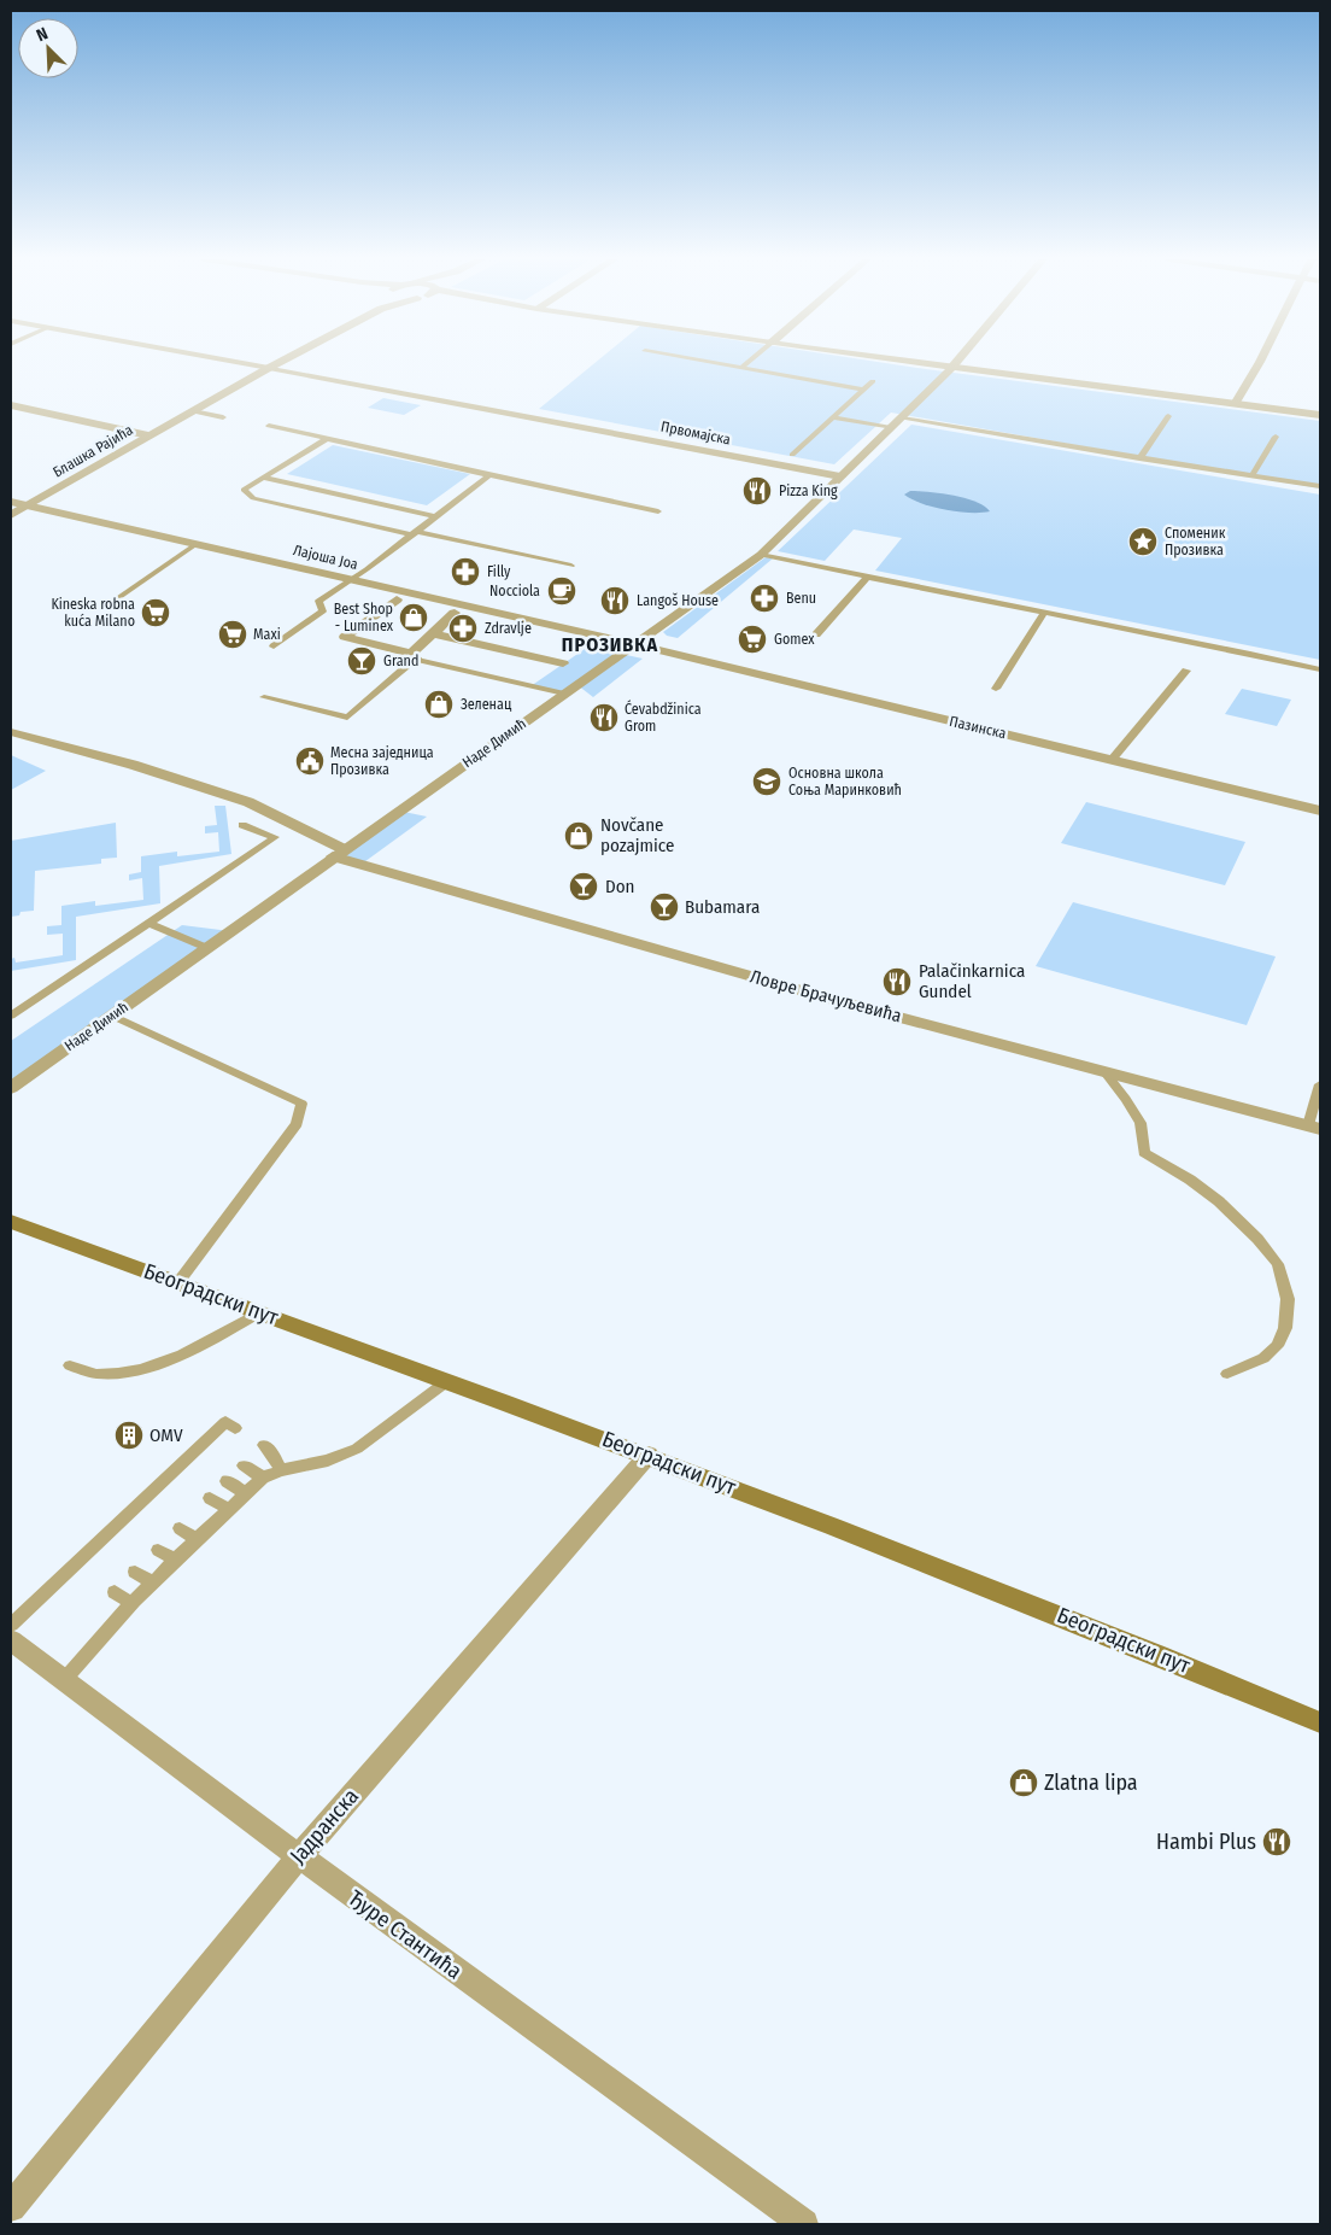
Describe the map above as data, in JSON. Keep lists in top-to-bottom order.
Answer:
{
  "streets": {
    "main road": ["Београдски пут"],
    "street": [
      "Првомајска",
      "Блашка Рајића",
      "Лајоша Јоа",
      "Пазинска",
      "Наде Димић",
      "Ловре Брачуљевића",
      "Јадранска",
      "Ђуре Стантића"
    ]
  },
  "crossings": [
    ["Првомајска", "Блашка Рајића"],
    ["Првомајска", "Наде Димић"],
    ["Блашка Рајића", "Лајоша Јоа"],
    ["Лајоша Јоа", "Пазинска"],
    ["Лајоша Јоа", "Наде Димић"],
    ["Пазинска", "Наде Димић"],
    ["Наде Димић", "Ловре Брачуљевића"],
    ["Београдски пут", "Јадранска"],
    ["Јадранска", "Ђуре Стантића"]
  ],
  "districts": ["ПРОЗИВКА"],
  "places": {
    "restaurant": [
      "Pizza King",
      "Langoš House",
      "Ćevabdžinica Grom",
      "Palačinkarnica Gundel",
      "Hambi Plus"
    ],
    "place": ["Споменик Прозивка"],
    "pharmacy": ["Filly", "Benu", "Zdravlje"],
    "cafe": ["Nocciola"],
    "supermarket": ["Kineska robna kuća Milano", "Maxi", "Gomex"],
    "shop": [
      "Best Shop - Luminex",
      "Зеленац",
      "Novčane pozajmice",
      "Zlatna lipa"
    ],
    "bar": ["Grand", "Don", "Bubamara"],
    "public building": ["Месна заједница Прозивка"],
    "school or university": ["Основна школа Соња Маринковић"],
    "building": ["OMV"]
  },
  "north": "top left"
}
